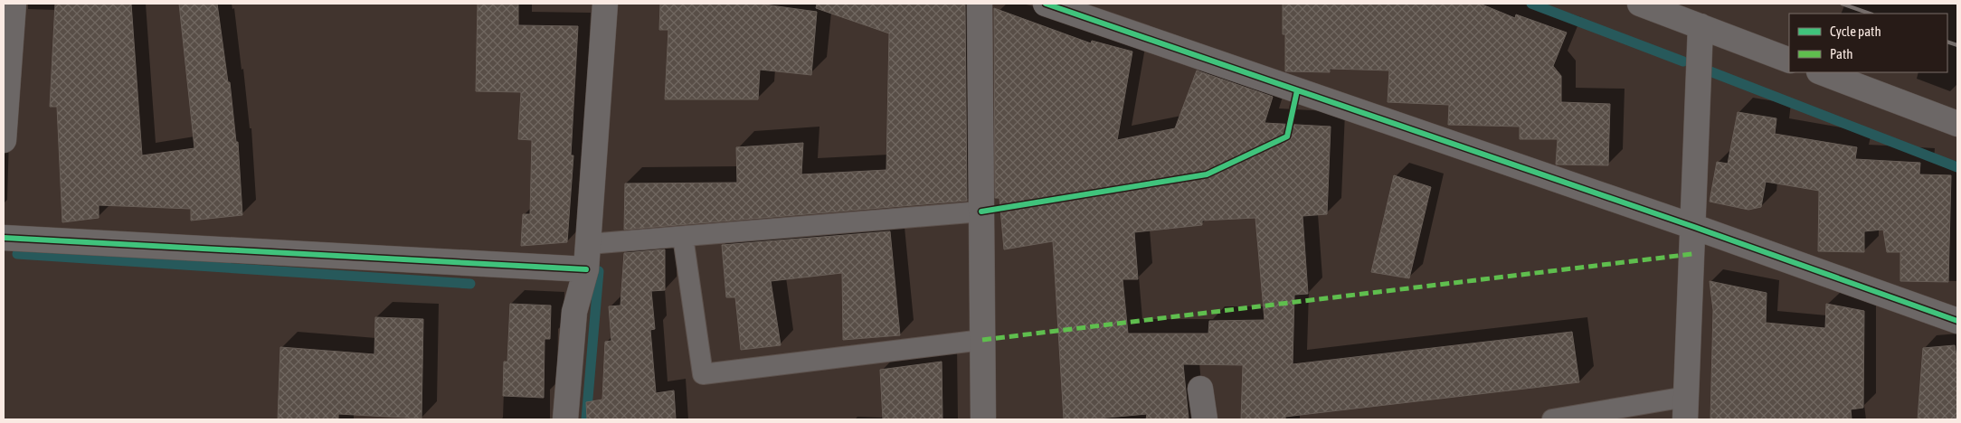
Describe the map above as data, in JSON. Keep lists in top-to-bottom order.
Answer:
{
  "legend": ["Cycle path", "Path"]
}
